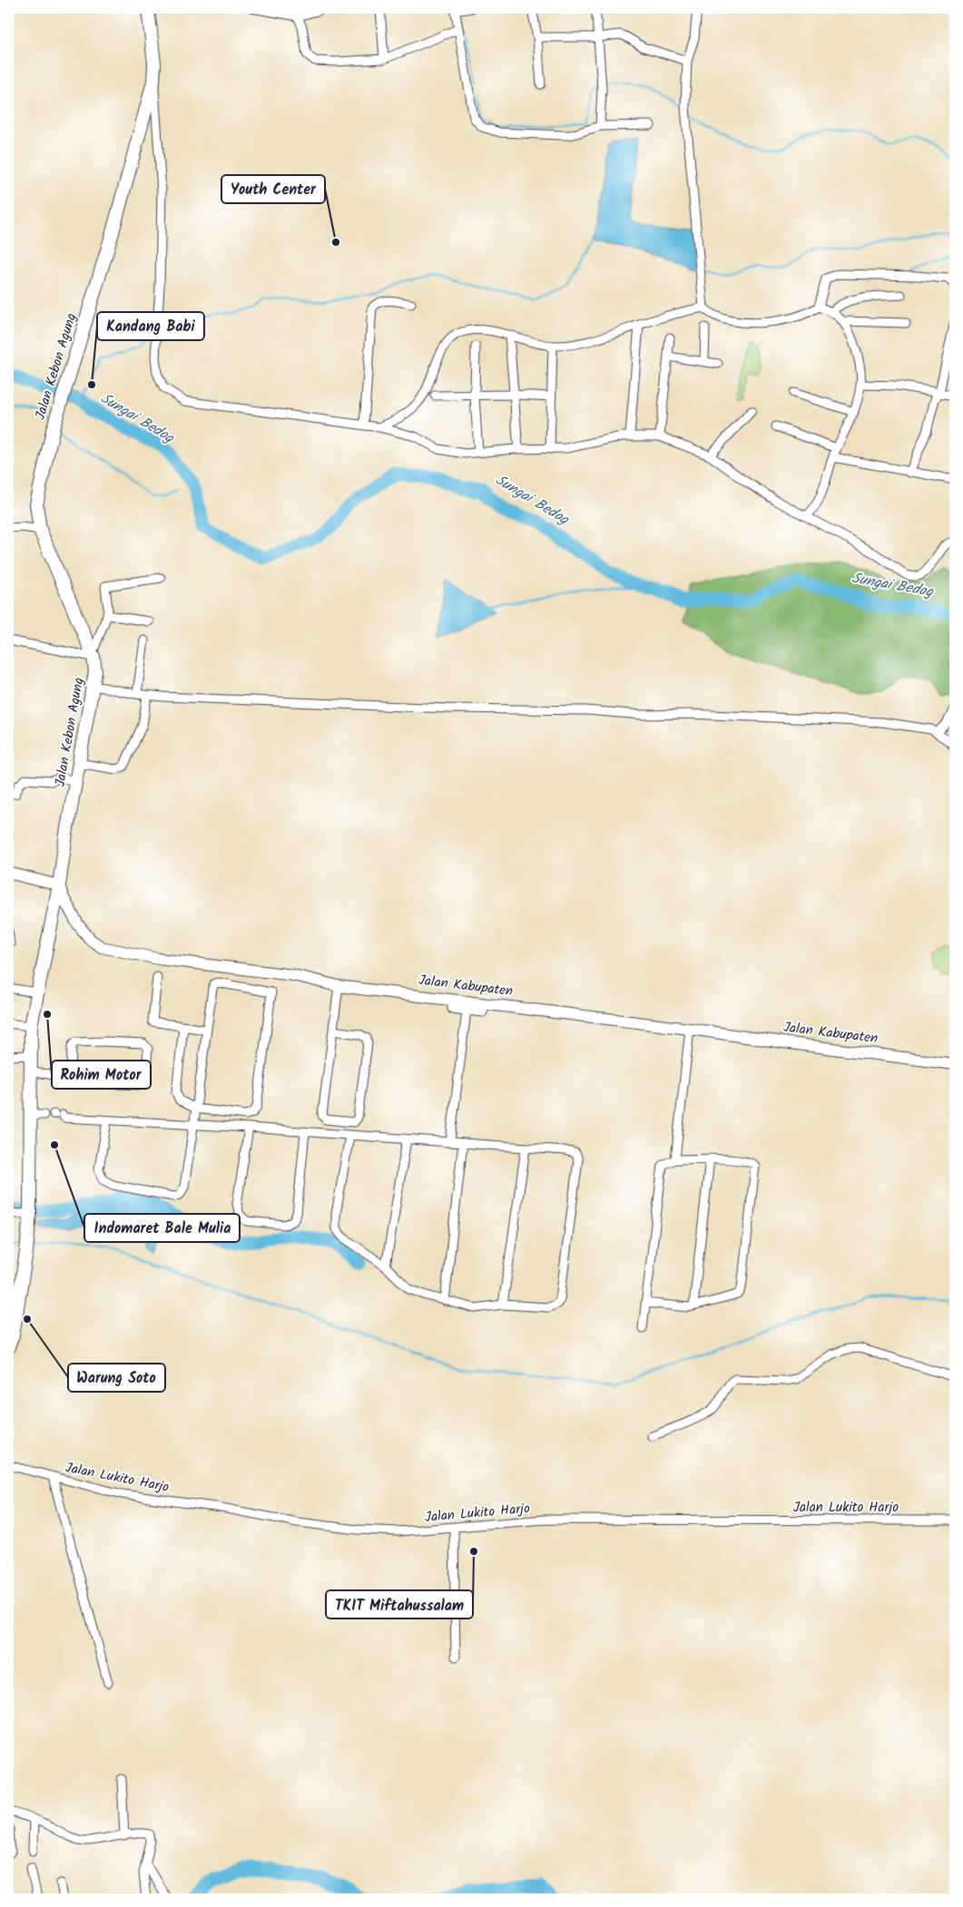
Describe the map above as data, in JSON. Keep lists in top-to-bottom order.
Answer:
{
  "streets": {
    "main road": ["Jalan Kebon Agung", "Jalan Kabupaten"],
    "street": ["Jalan Lukito Harjo"]
  },
  "crossings": [
    ["Jalan Kebon Agung", "Jalan Kabupaten"]
  ],
  "water": ["Sungai Bedog"],
  "places": [
    "Youth Center",
    "Kandang Babi",
    "Rohim Motor",
    "Indomaret Bale Mulia",
    "Warung Soto",
    "TKIT Miftahussalam"
  ]
}
